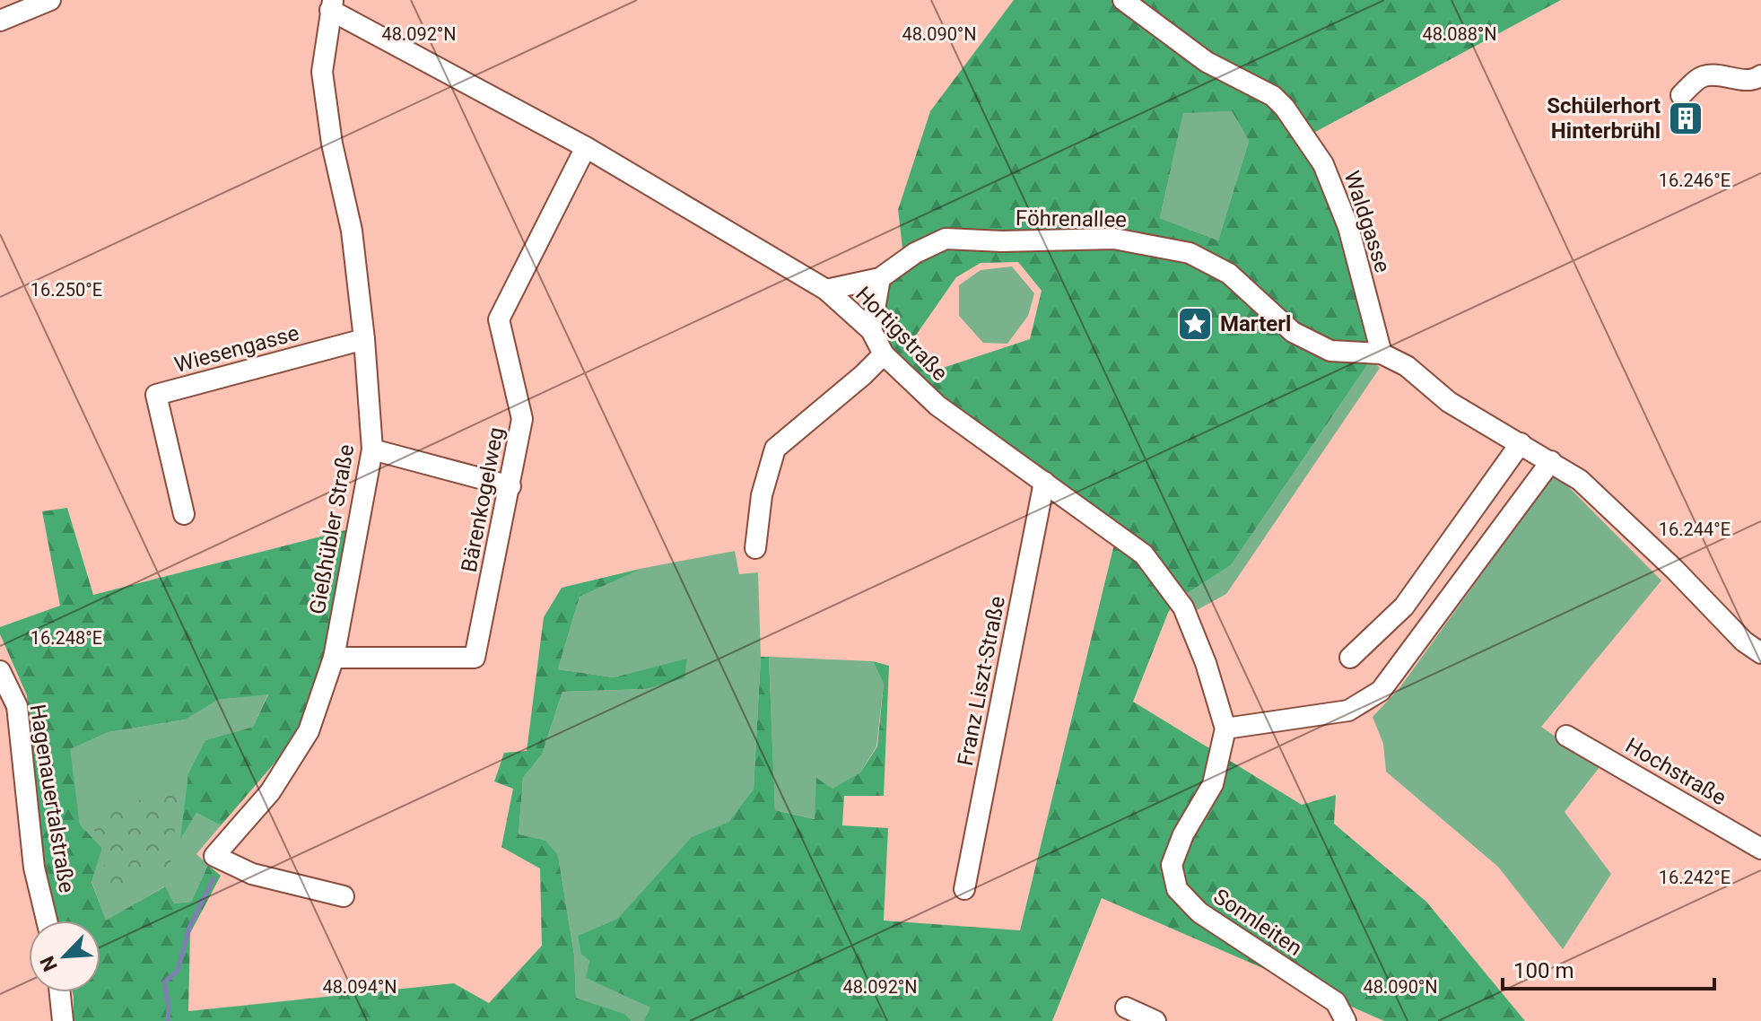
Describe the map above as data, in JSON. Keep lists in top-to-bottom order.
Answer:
{
  "streets": {
    "street": [
      "Föhrenallee",
      "Waldgasse",
      "Hortigstraße",
      "Wiesengasse",
      "Bärenkogelweg",
      "Gießhübler Straße",
      "Franz Liszt-Straße",
      "Hochstraße",
      "Hagenauertalstraße",
      "Sonnleiten"
    ]
  },
  "crossings": [
    ["Föhrenallee", "Waldgasse"],
    ["Föhrenallee", "Hortigstraße"],
    ["Hortigstraße", "Bärenkogelweg"],
    ["Hortigstraße", "Gießhübler Straße"],
    ["Hortigstraße", "Franz Liszt-Straße"],
    ["Hortigstraße", "Sonnleiten"],
    ["Wiesengasse", "Gießhübler Straße"],
    ["Bärenkogelweg", "Gießhübler Straße"]
  ],
  "places": {
    "building": ["Schülerhort Hinterbrühl"],
    "place": ["Marterl"]
  },
  "scale_bar": "100 m",
  "north": "bottom left",
  "coordinates": [
    "48.092°N",
    "48.090°N",
    "48.088°N",
    "16.246°E",
    "16.250°E",
    "16.244°E",
    "16.248°E",
    "16.242°E",
    "48.094°N"
  ]
}
